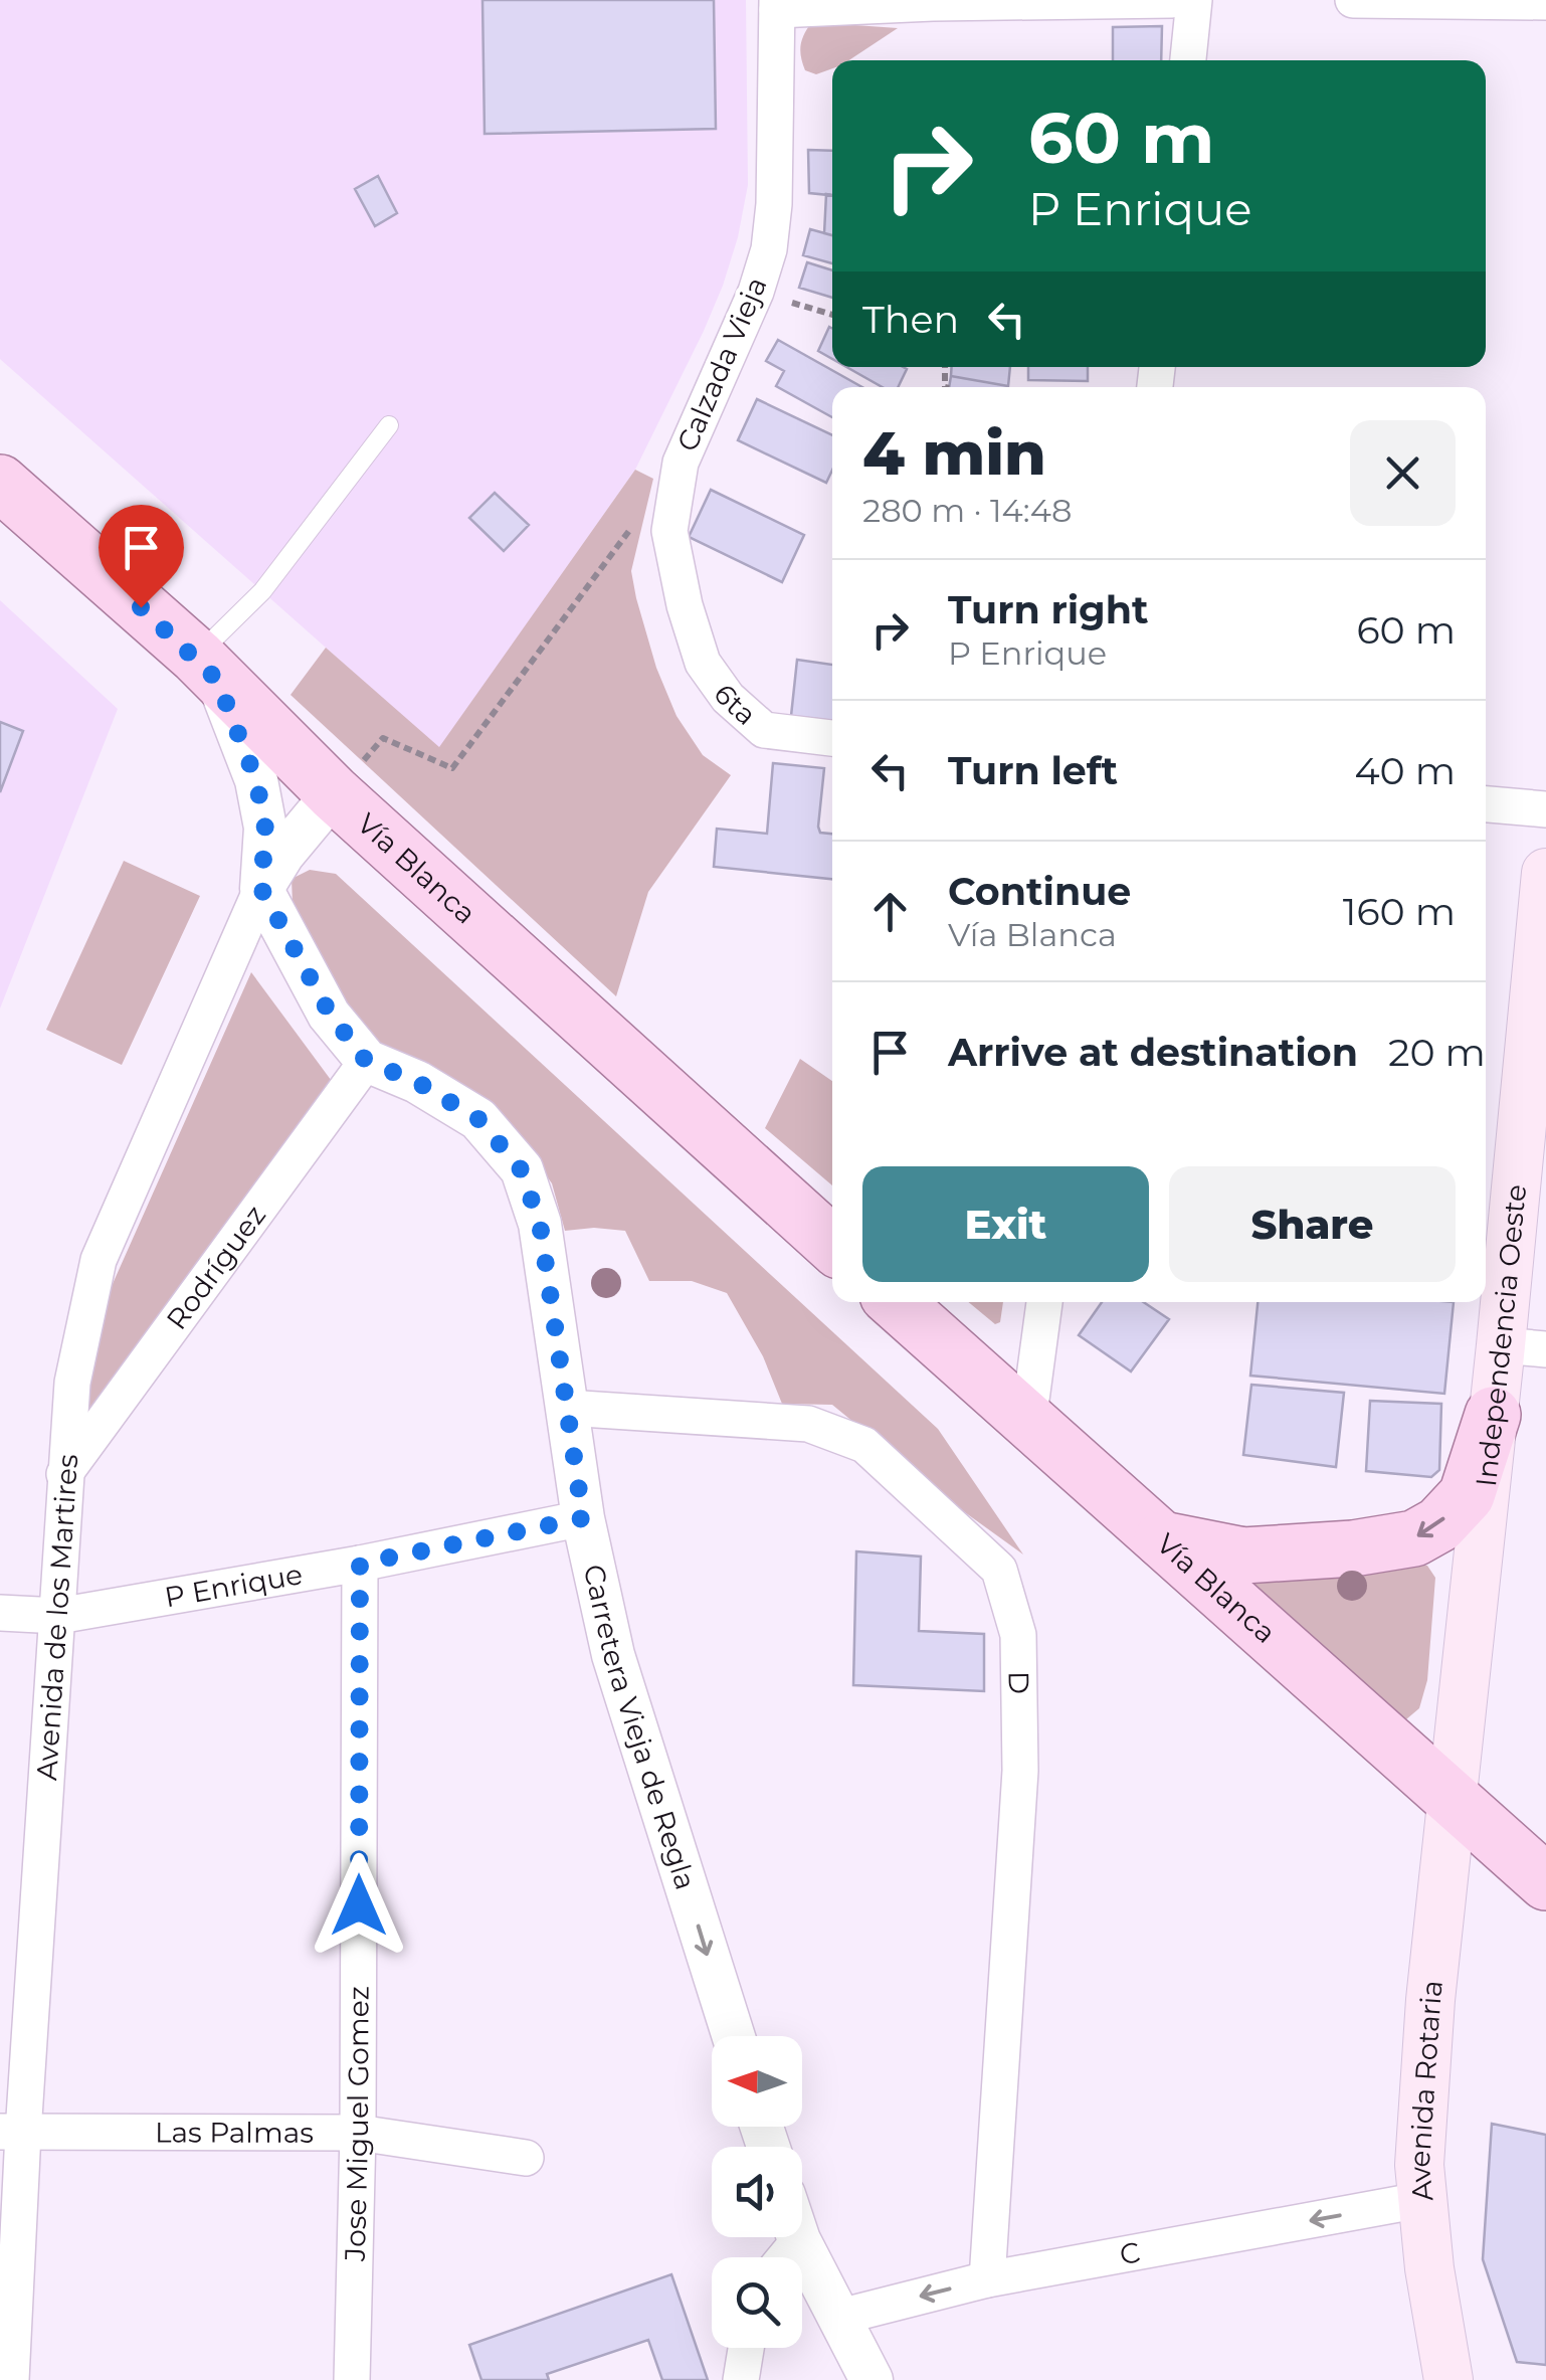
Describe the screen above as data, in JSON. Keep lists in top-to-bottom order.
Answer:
{
  "streets": {
    "main road": ["Vía Blanca", "Independencia Oeste", "Avenida Rotaria"],
    "street": [
      "Calzada Vieja",
      "6ta",
      "Rodríguez",
      "P Enrique",
      "Avenida de los Martires",
      "D",
      "Carretera Vieja de Regla",
      "Jose Miguel Gomez",
      "Las Palmas",
      "C"
    ]
  },
  "crossings": [
    ["Calzada Vieja", "6ta"],
    ["Vía Blanca", "Independencia Oeste"],
    ["Vía Blanca", "Avenida Rotaria"],
    ["Rodríguez", "Avenida de los Martires"],
    ["Rodríguez", "Carretera Vieja de Regla"],
    ["Independencia Oeste", "Avenida Rotaria"],
    ["P Enrique", "Avenida de los Martires"],
    ["P Enrique", "Carretera Vieja de Regla"],
    ["P Enrique", "Jose Miguel Gomez"],
    ["Avenida de los Martires", "Las Palmas"],
    ["D", "Carretera Vieja de Regla"],
    ["D", "C"],
    ["Avenida Rotaria", "C"],
    ["Jose Miguel Gomez", "Las Palmas"]
  ],
  "one_way": ["Carretera Vieja de Regla", "C"],
  "north": "left",
  "page": {
    "turn": ["60 m", "P Enrique"],
    "then": "Then",
    "heading": ["4 min", "280 m · 14:48"],
    "list": [
      {
        "name": "Turn right",
        "note": "P Enrique",
        "value": "60 m"
      },
      {
        "name": "Turn left",
        "value": "40 m"
      },
      {
        "name": "Continue",
        "note": "Vía Blanca",
        "value": "160 m"
      },
      {
        "name": "Arrive at destination",
        "value": "20 m"
      }
    ],
    "buttons": ["Exit", "Share"]
  }
}
